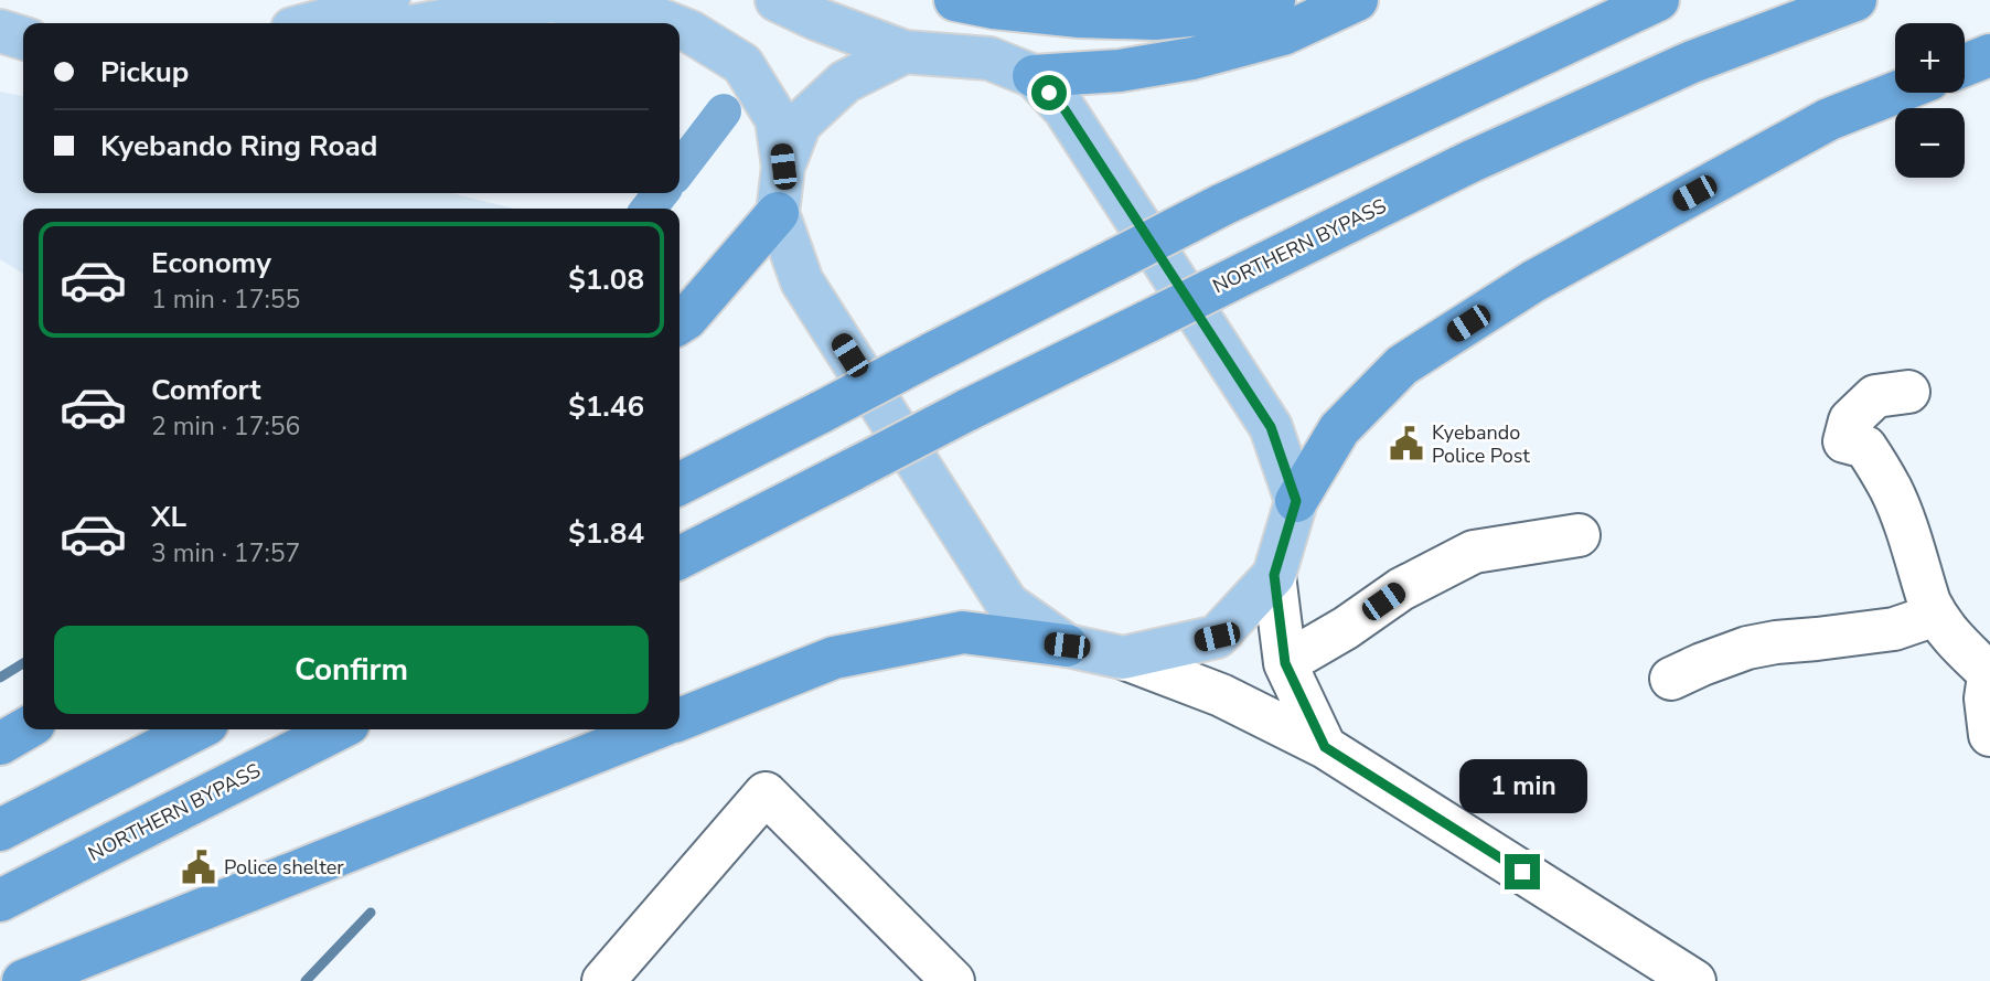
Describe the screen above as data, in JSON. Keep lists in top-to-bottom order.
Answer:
{
  "streets": {
    "highway": ["NORTHERN BYPASS"]
  },
  "places": {
    "public building": ["Kyebando Police Post", "Police shelter"]
  },
  "page": {
    "map_buttons": ["+", "−"],
    "banner": ["Pickup", "Kyebando Ring Road"],
    "list": [
      {
        "name": "Economy",
        "note": "1 min · 17:55",
        "value": "$1.08"
      },
      {
        "name": "Comfort",
        "note": "2 min · 17:56",
        "value": "$1.46"
      },
      {
        "name": "XL",
        "note": "3 min · 17:57",
        "value": "$1.84"
      }
    ],
    "buttons": "Confirm",
    "bubble": "1 min"
  }
}
